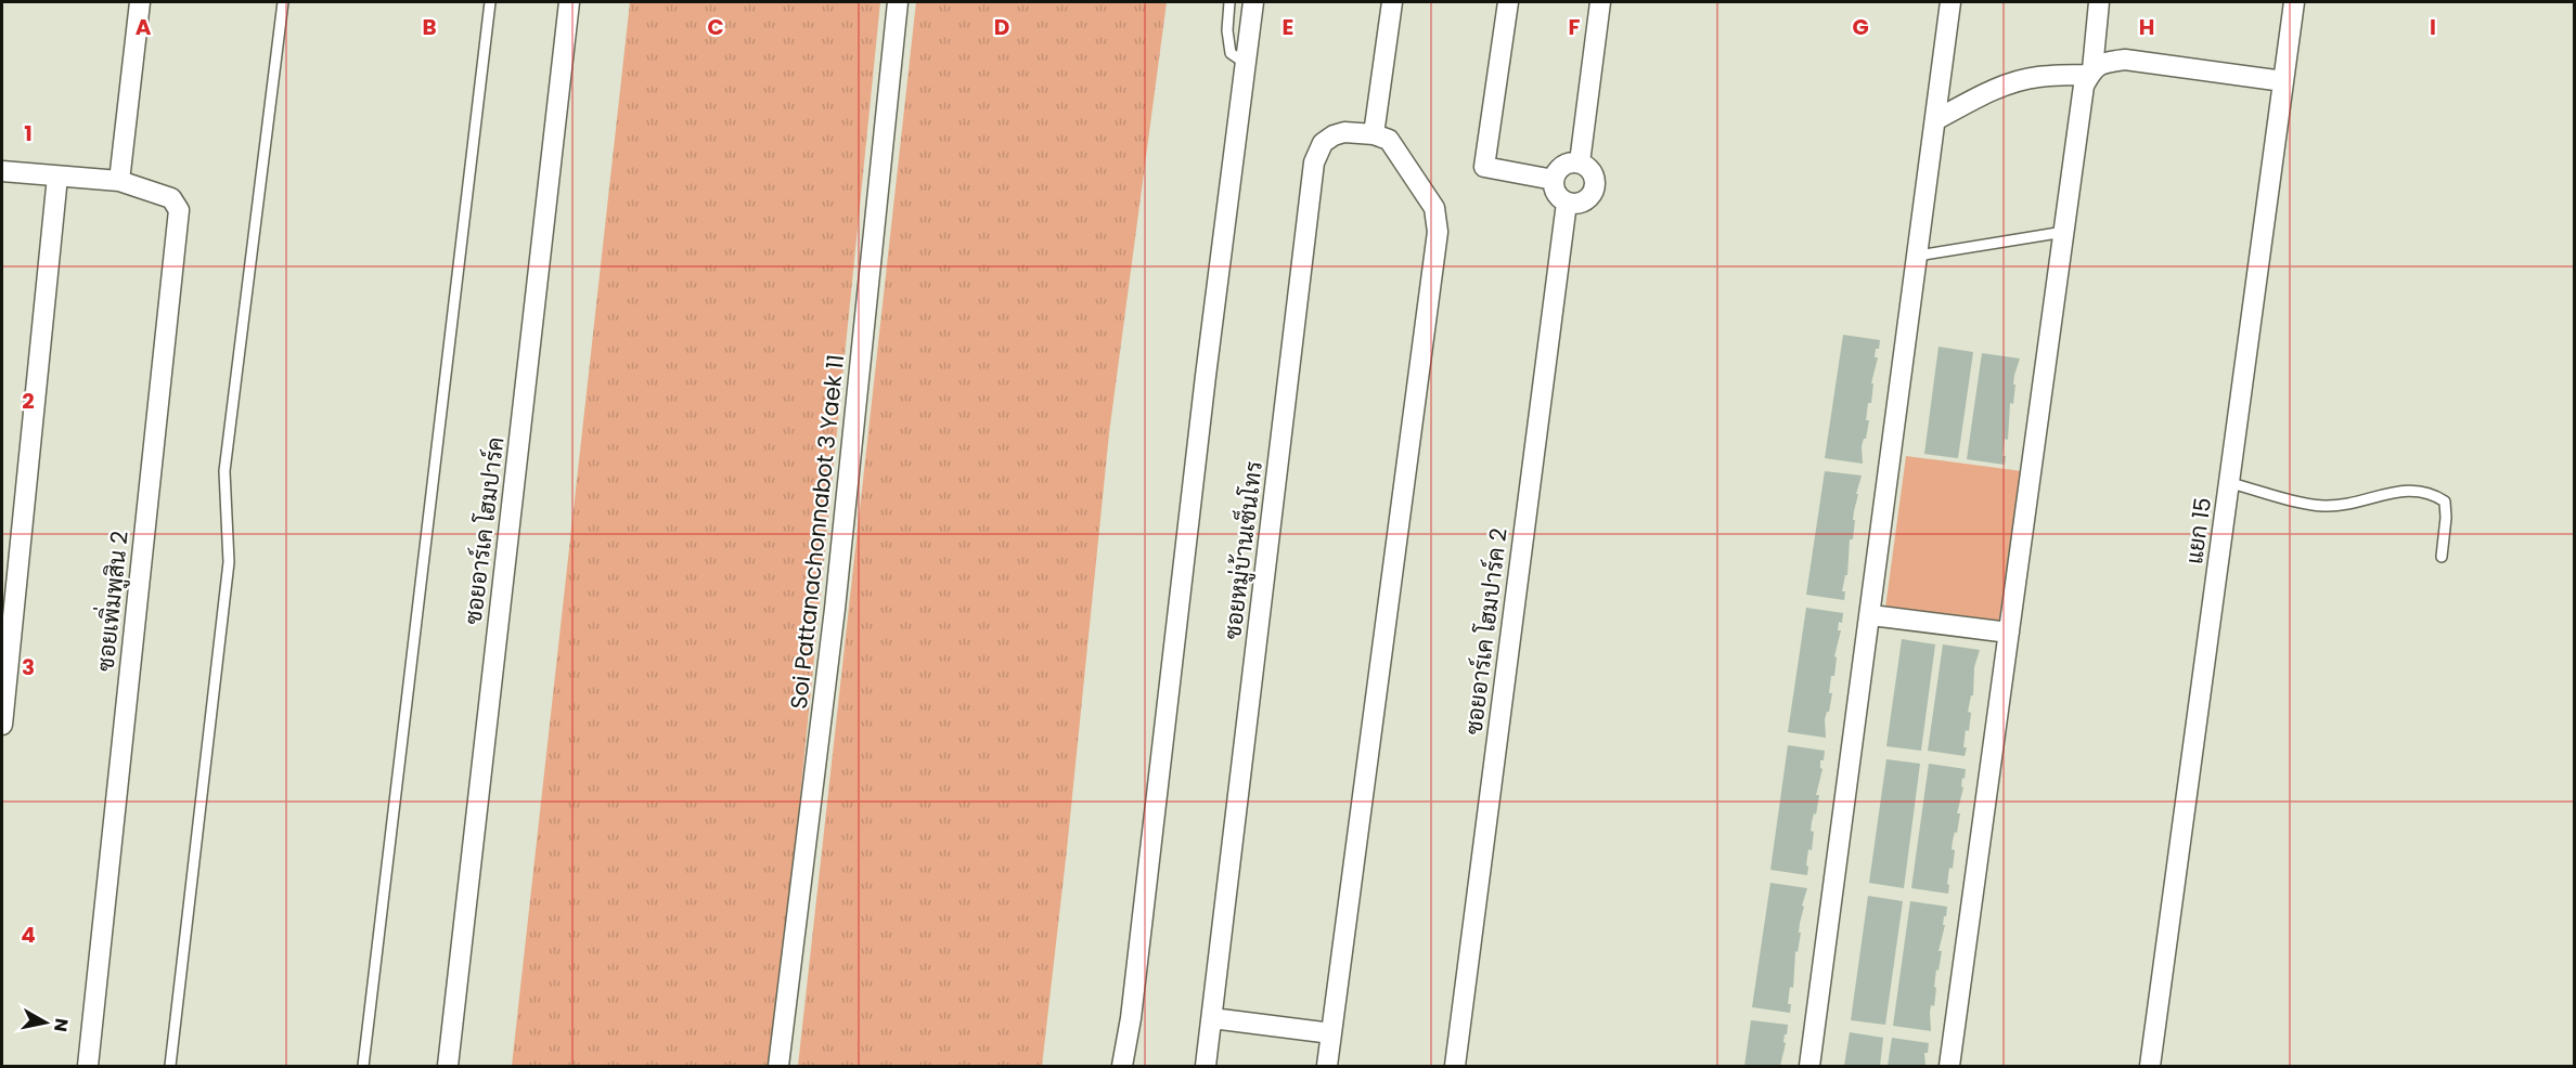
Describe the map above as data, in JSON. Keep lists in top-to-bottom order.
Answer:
{
  "streets": {
    "street": [
      "ซอยอาร์เค โฮมปาร์ค",
      "แยก 15",
      "Soi Pattanachonnabot 3 Yaek 11",
      "ซอยหมู่บ้านเซ็นโทร",
      "ซอยเพิ่มพูสิน 2",
      "ซอยอาร์เค โฮมปาร์ค 2"
    ]
  },
  "north": "right",
  "grid": {
    "columns": [
      "A",
      "B",
      "C",
      "D",
      "E",
      "F",
      "G",
      "H",
      "I"
    ],
    "rows": [
      "1",
      "2",
      "3",
      "4"
    ]
  }
}
